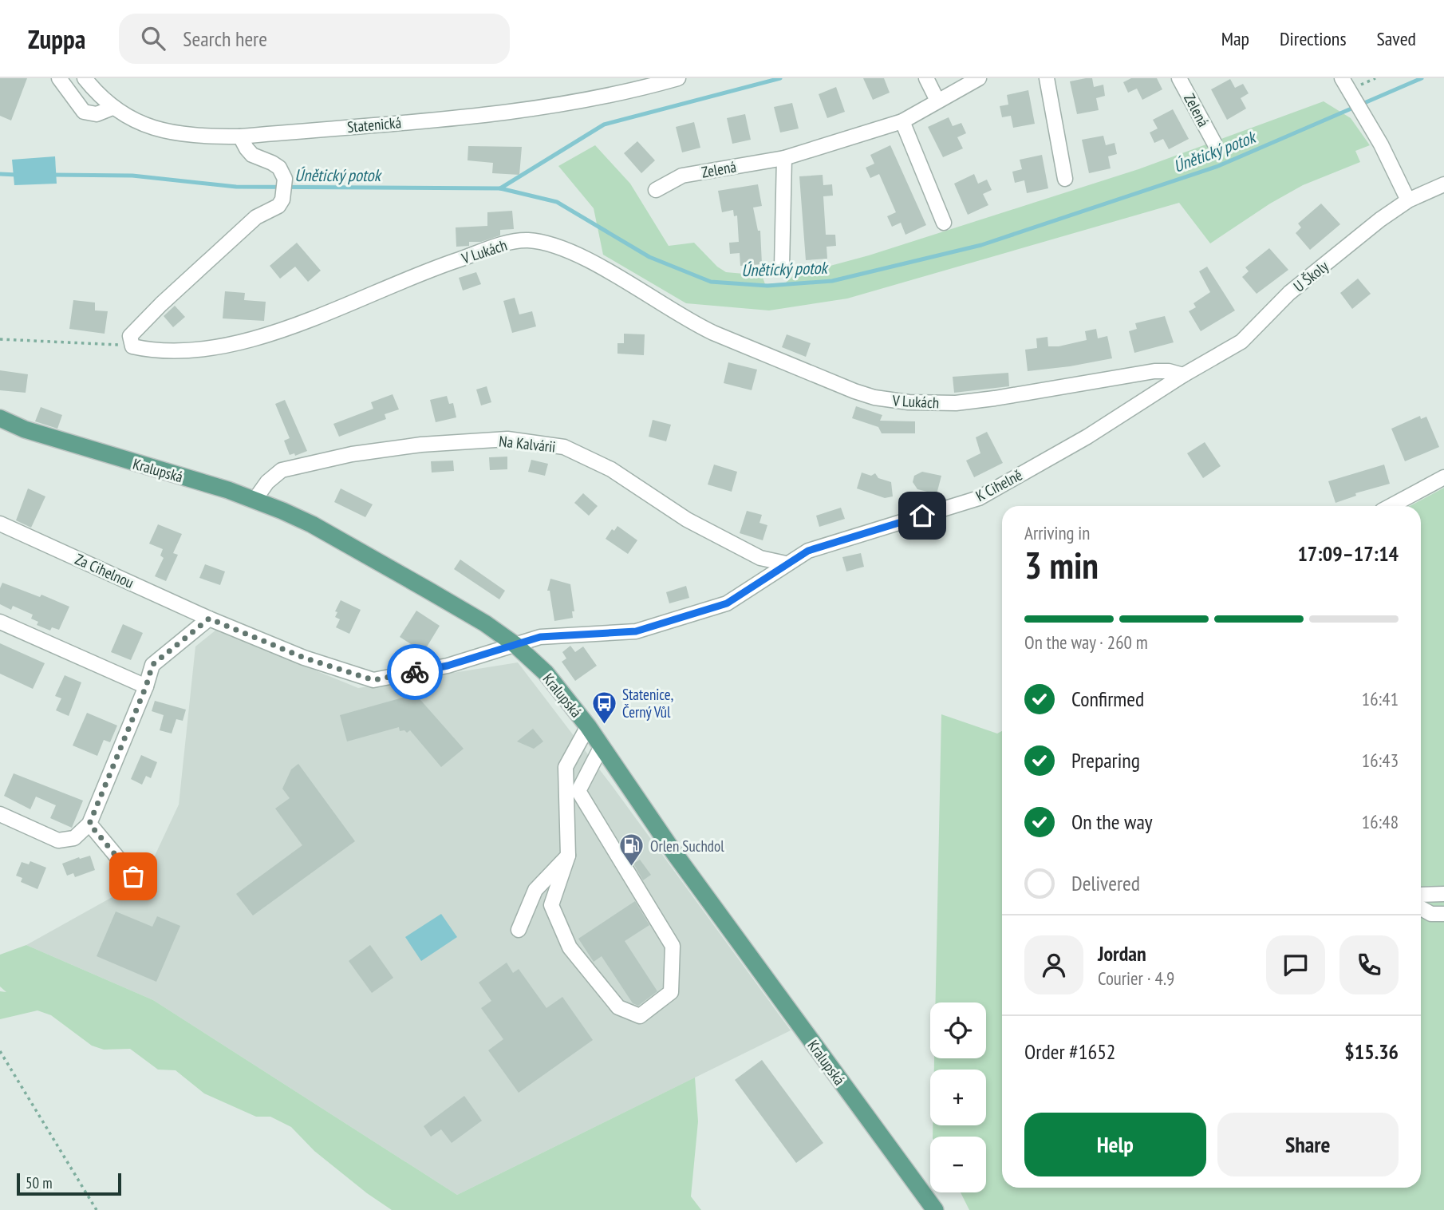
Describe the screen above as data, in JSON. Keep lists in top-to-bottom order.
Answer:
{
  "streets": {
    "main road": ["Kralupská"],
    "street": [
      "Zelená",
      "Statenická",
      "V Lukách",
      "U Školy",
      "Na Kalvárii",
      "K Cihelně",
      "Za Cihelnou"
    ]
  },
  "crossings": [
    ["V Lukách", "U Školy"],
    ["V Lukách", "K Cihelně"],
    ["U Školy", "K Cihelně"],
    ["Na Kalvárii", "Kralupská"],
    ["Na Kalvárii", "K Cihelně"],
    ["Kralupská", "K Cihelně"],
    ["Kralupská", "Za Cihelnou"],
    ["K Cihelně", "Za Cihelnou"]
  ],
  "water": ["Únětický potok"],
  "places": {
    "bus stop": ["Statenice, Černý Vůl"],
    "fuel station": ["Orlen Suchdol"]
  },
  "scale_bar": "50 m",
  "page": {
    "header": "Zuppa",
    "search": "Search here",
    "nav": ["Map", "Directions", "Saved"],
    "heading": ["3 min", "Arriving in", "17:09–17:14"],
    "panel": [
      "Jordan",
      "Courier · 4.9",
      "Order #1652",
      "$15.36"
    ],
    "bar": "On the way · 260 m",
    "list": [
      ["Confirmed", "16:41"],
      ["Preparing", "16:43"],
      ["On the way", "16:48"],
      "Delivered"
    ],
    "map_buttons": ["+", "−"],
    "buttons": ["Help", "Share"],
    "scale": "50 m"
  }
}
